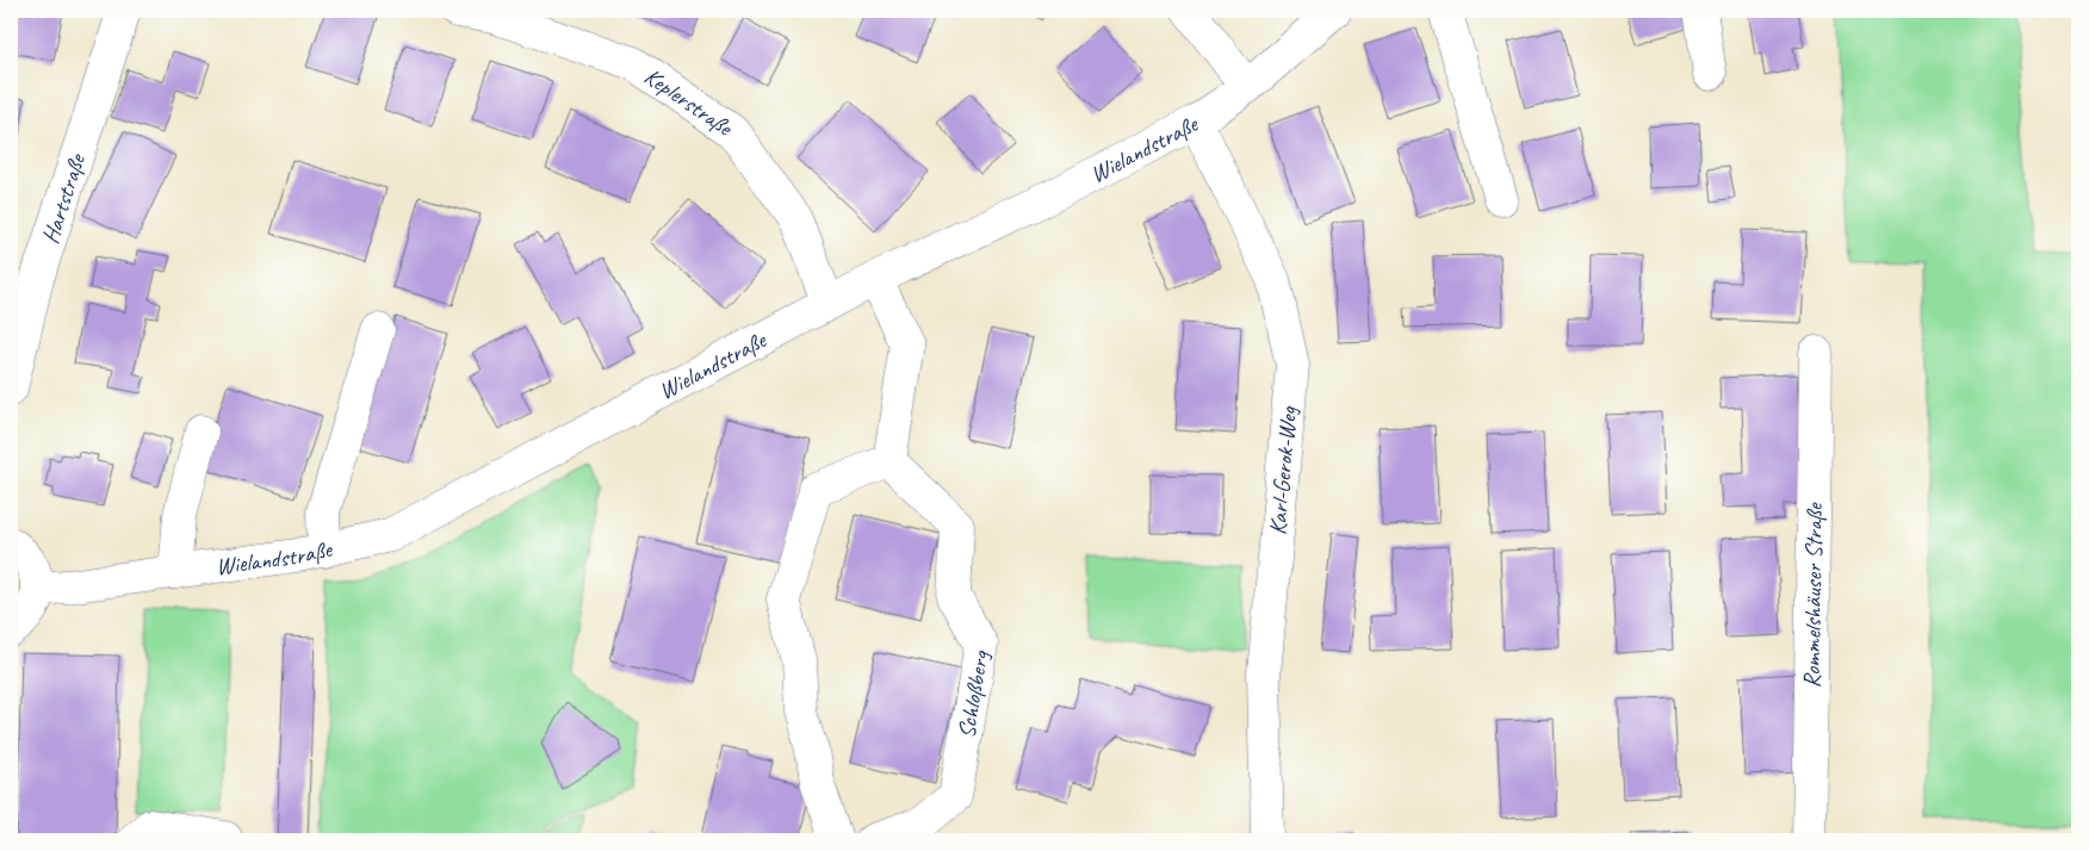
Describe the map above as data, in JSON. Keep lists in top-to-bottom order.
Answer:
{
  "streets": {
    "street": [
      "Keplerstraße",
      "Wielandstraße",
      "Hartstraße",
      "Karl-Gerok-Weg",
      "Rommelshäuser Straße",
      "Schloßberg"
    ]
  },
  "crossings": [
    ["Keplerstraße", "Wielandstraße"],
    ["Wielandstraße", "Karl-Gerok-Weg"]
  ]
}
